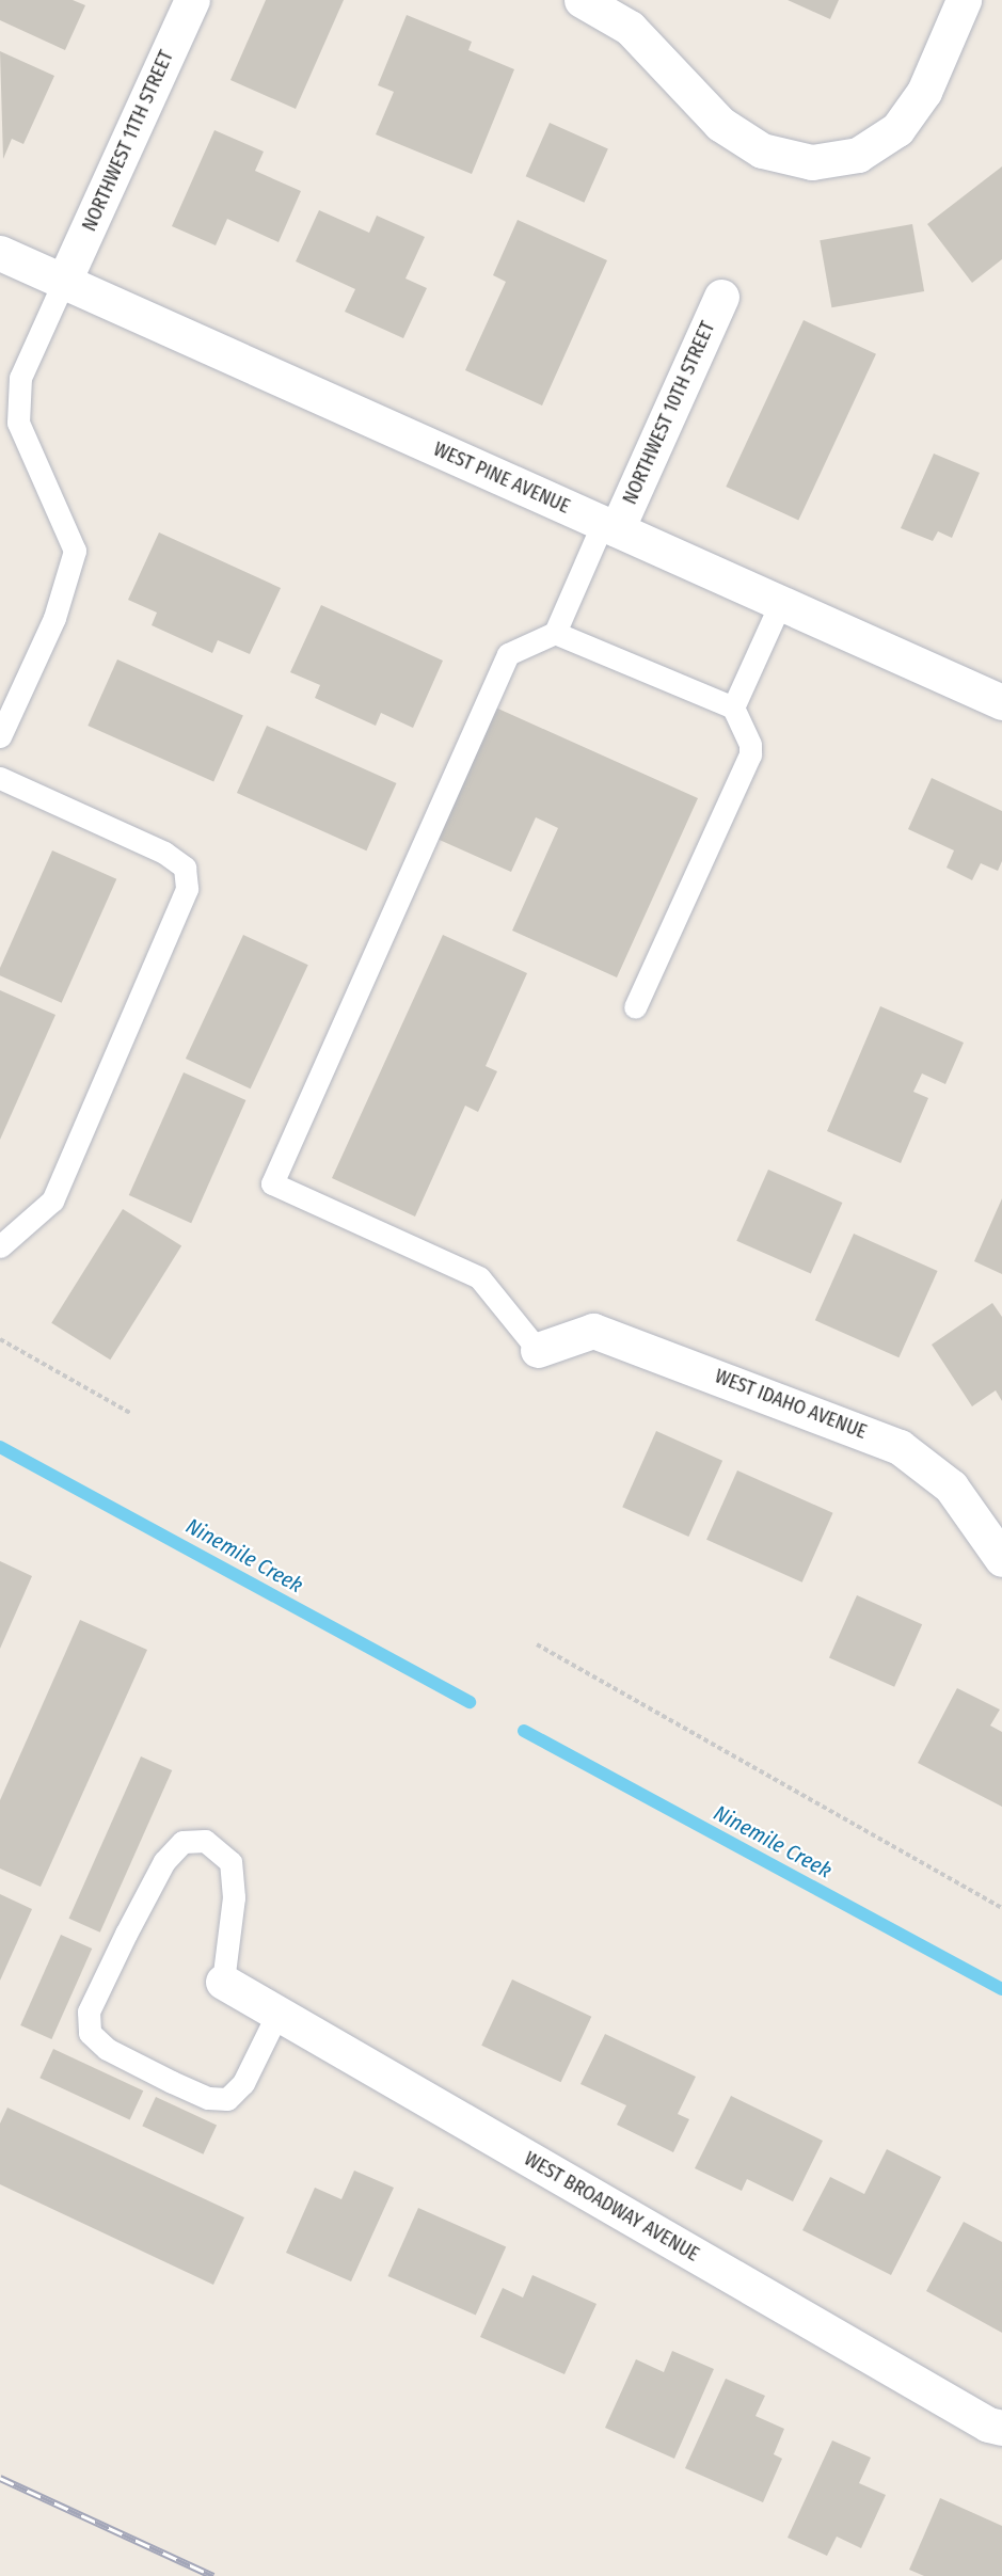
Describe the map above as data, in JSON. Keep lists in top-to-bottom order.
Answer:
{
  "streets": {
    "street": [
      "NORTHWEST 11TH STREET",
      "NORTHWEST 10TH STREET",
      "WEST PINE AVENUE",
      "WEST IDAHO AVENUE",
      "WEST BROADWAY AVENUE"
    ]
  },
  "crossings": [
    ["NORTHWEST 11TH STREET", "WEST PINE AVENUE"],
    ["NORTHWEST 10TH STREET", "WEST PINE AVENUE"]
  ],
  "water": ["Ninemile Creek"]
}
